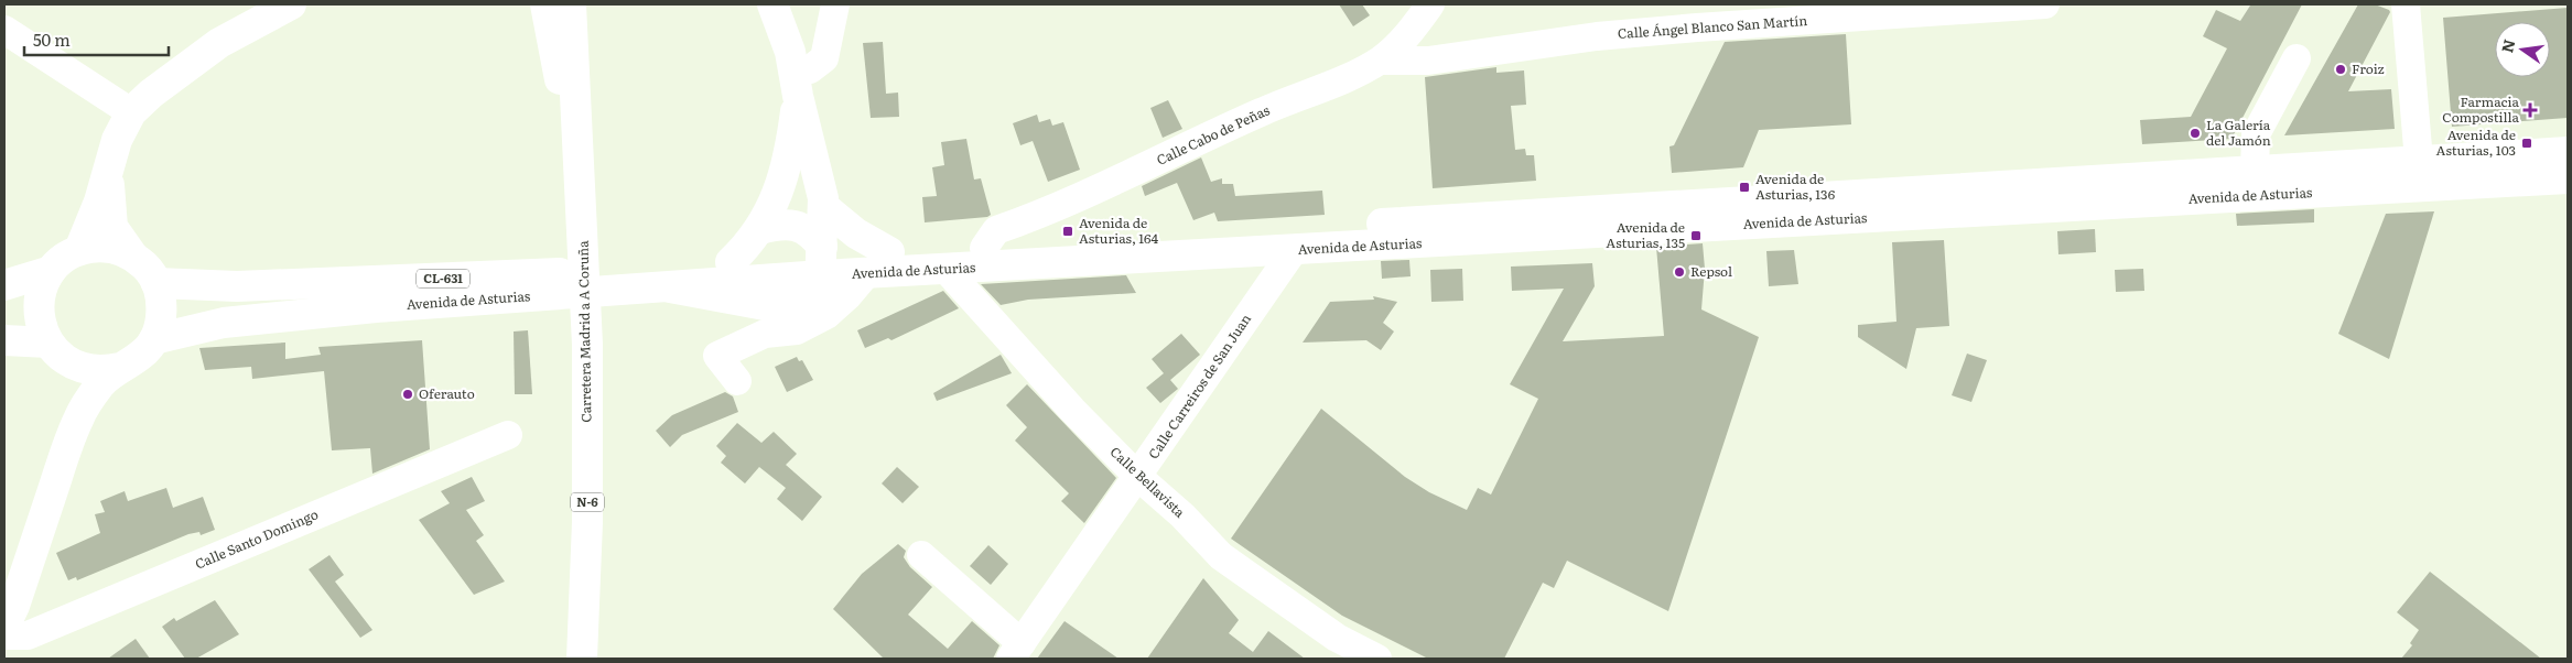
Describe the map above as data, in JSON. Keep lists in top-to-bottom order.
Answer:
{
  "streets": {
    "main road": [
      "Avenida de Asturias",
      "CL-631",
      "Carretera Madrid a A Coruña",
      "N-6"
    ],
    "street": [
      "Calle Ángel Blanco San Martín",
      "Calle Cabo de Peñas",
      "Calle Carreiros de San Juan",
      "Calle Bellavista",
      "Calle Santo Domingo"
    ]
  },
  "crossings": [
    ["Calle Ángel Blanco San Martín", "Calle Cabo de Peñas"],
    ["Calle Cabo de Peñas", "Avenida de Asturias"],
    ["Avenida de Asturias", "Calle Carreiros de San Juan"],
    ["Avenida de Asturias", "Calle Bellavista"],
    ["Calle Carreiros de San Juan", "Calle Bellavista"]
  ],
  "places": {
    "other": [
      "Froiz",
      "La Galería del Jamón",
      "Repsol",
      "Oferauto"
    ],
    "health": ["Farmacia Compostilla"],
    "transit": [
      "Avenida de Asturias, 103",
      "Avenida de Asturias, 136",
      "Avenida de Asturias, 164",
      "Avenida de Asturias, 135"
    ]
  },
  "scale_bar": "50 m",
  "north": "left"
}
